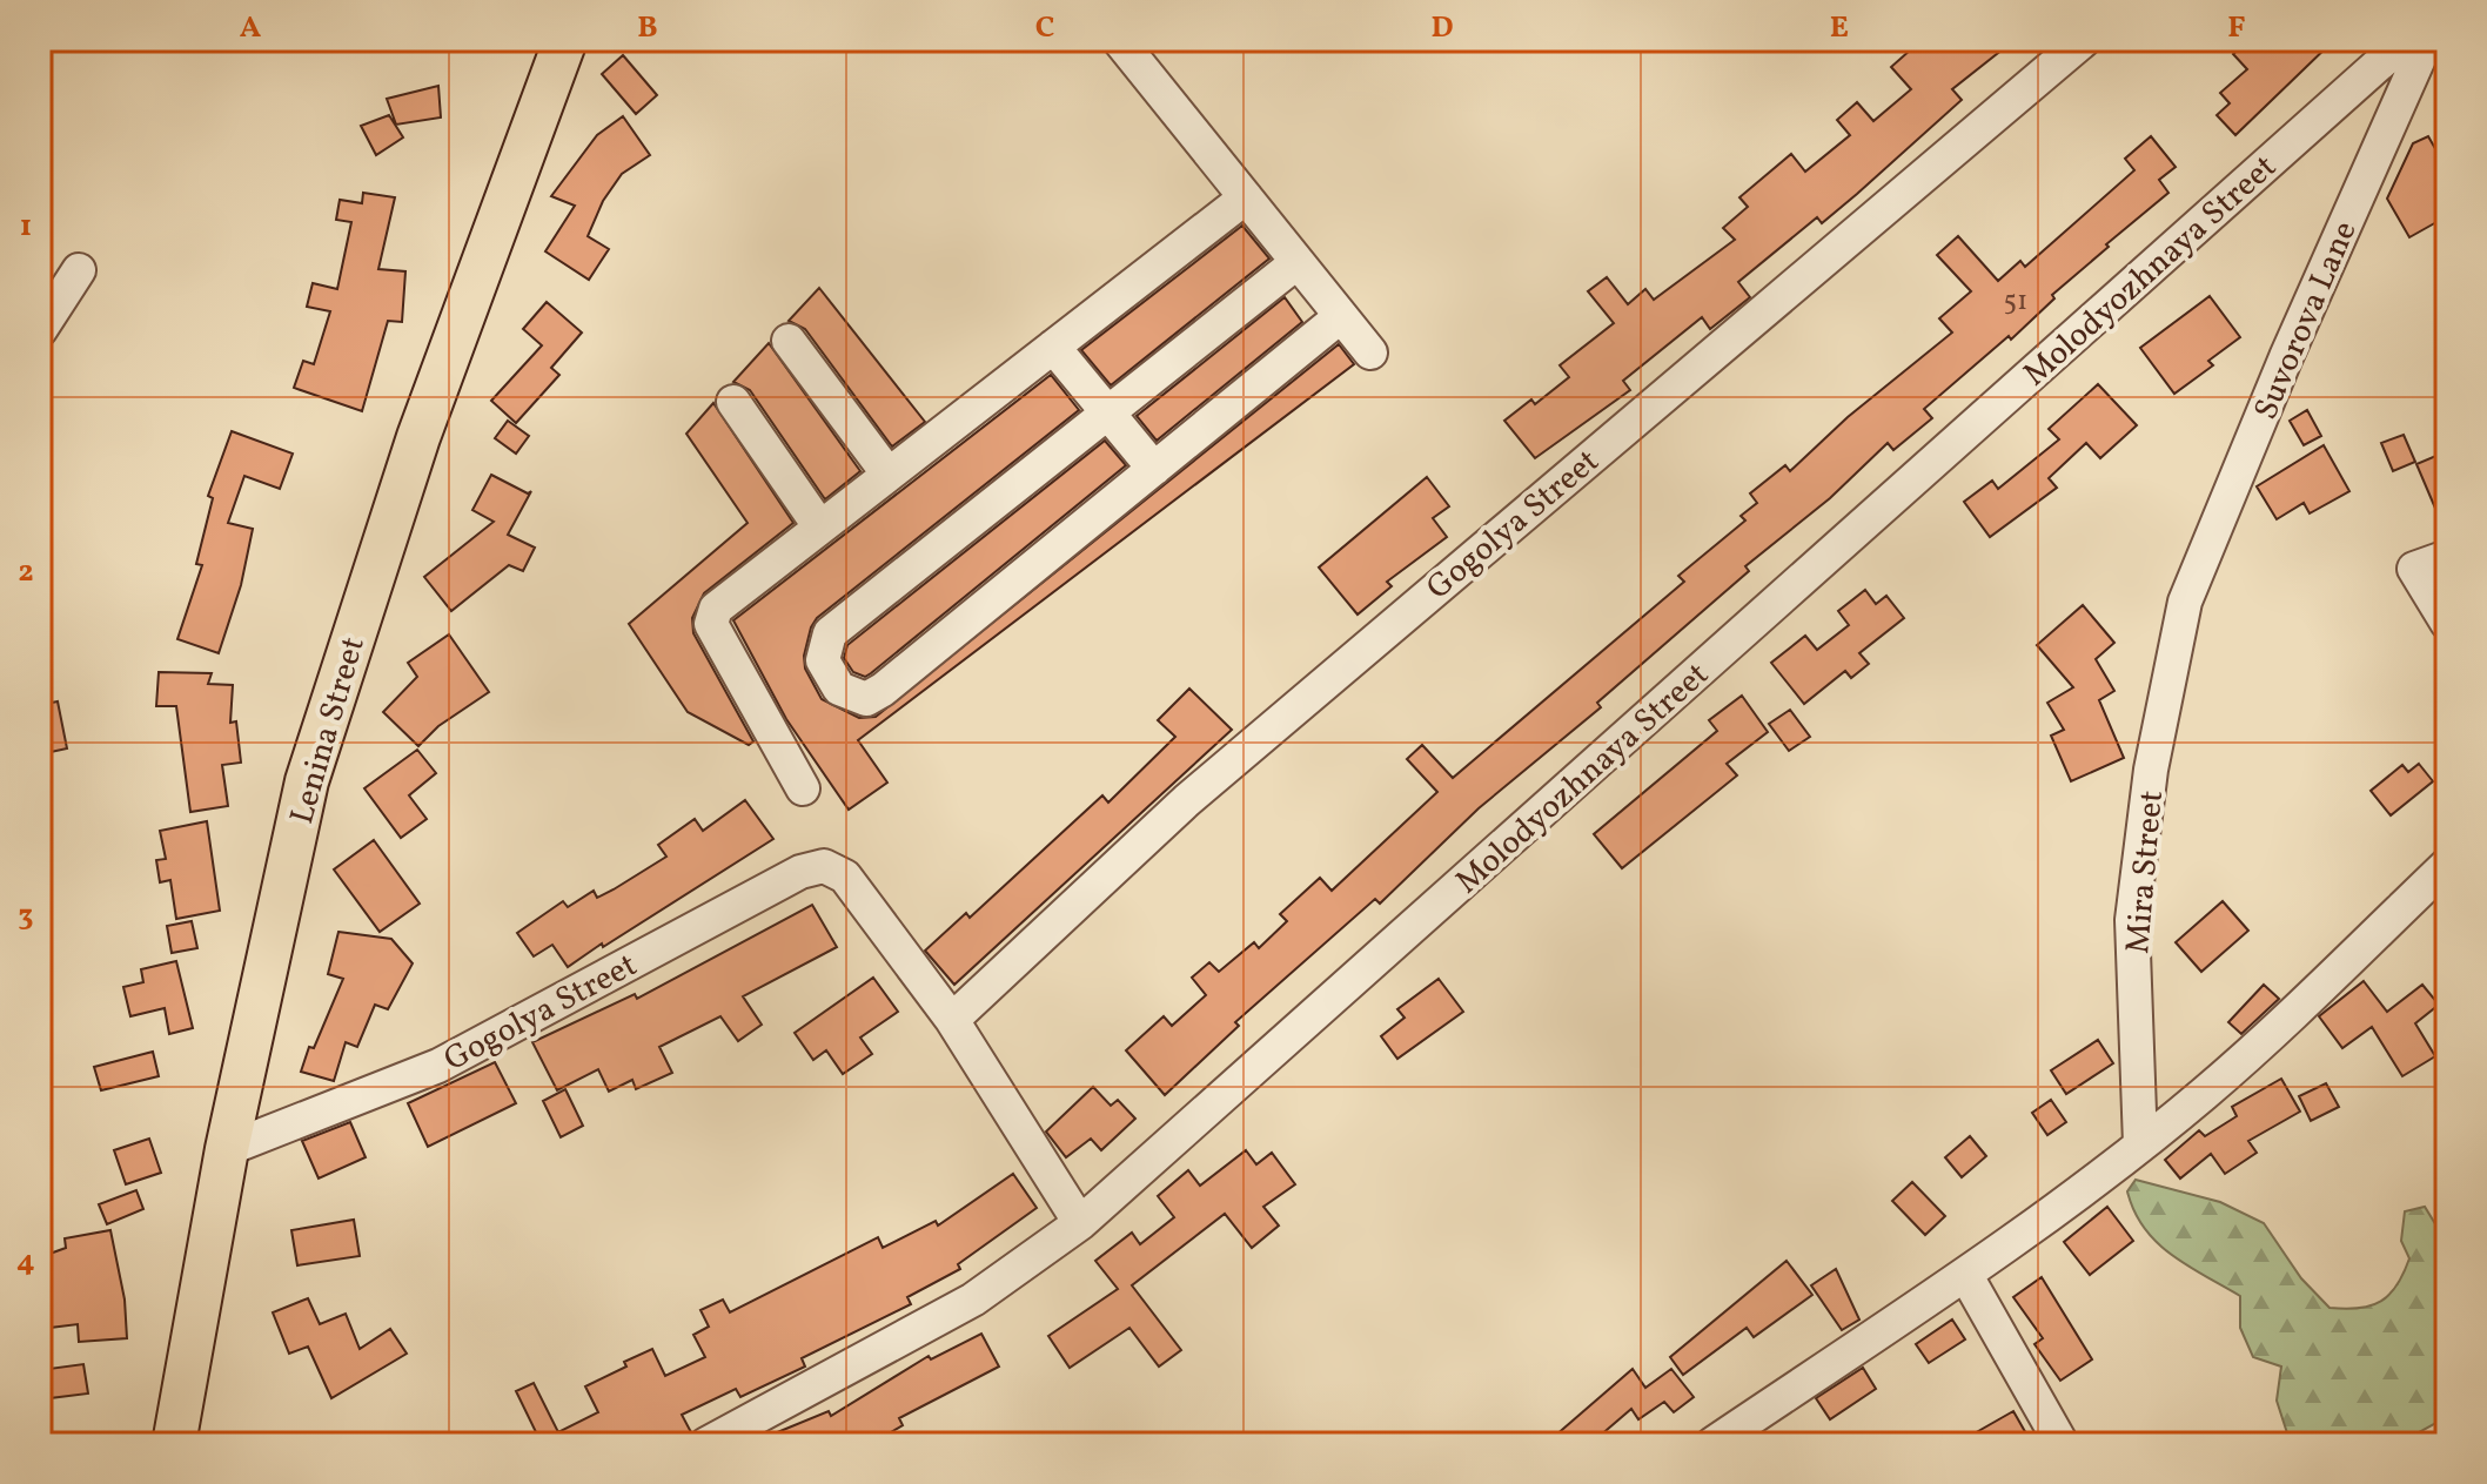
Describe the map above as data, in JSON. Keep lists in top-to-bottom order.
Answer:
{
  "streets": {
    "main road": ["Lenina Street"],
    "street": [
      "Molodyozhnaya Street",
      "Suvorova Lane",
      "Gogolya Street",
      "Mira Street"
    ]
  },
  "crossings": [
    ["Suvorova Lane", "Mira Street"],
    ["Gogolya Street", "Lenina Street"]
  ],
  "house_numbers": ["51"],
  "grid": {
    "columns": [
      "A",
      "B",
      "C",
      "D",
      "E",
      "F"
    ],
    "rows": [
      "1",
      "2",
      "3",
      "4"
    ]
  }
}
